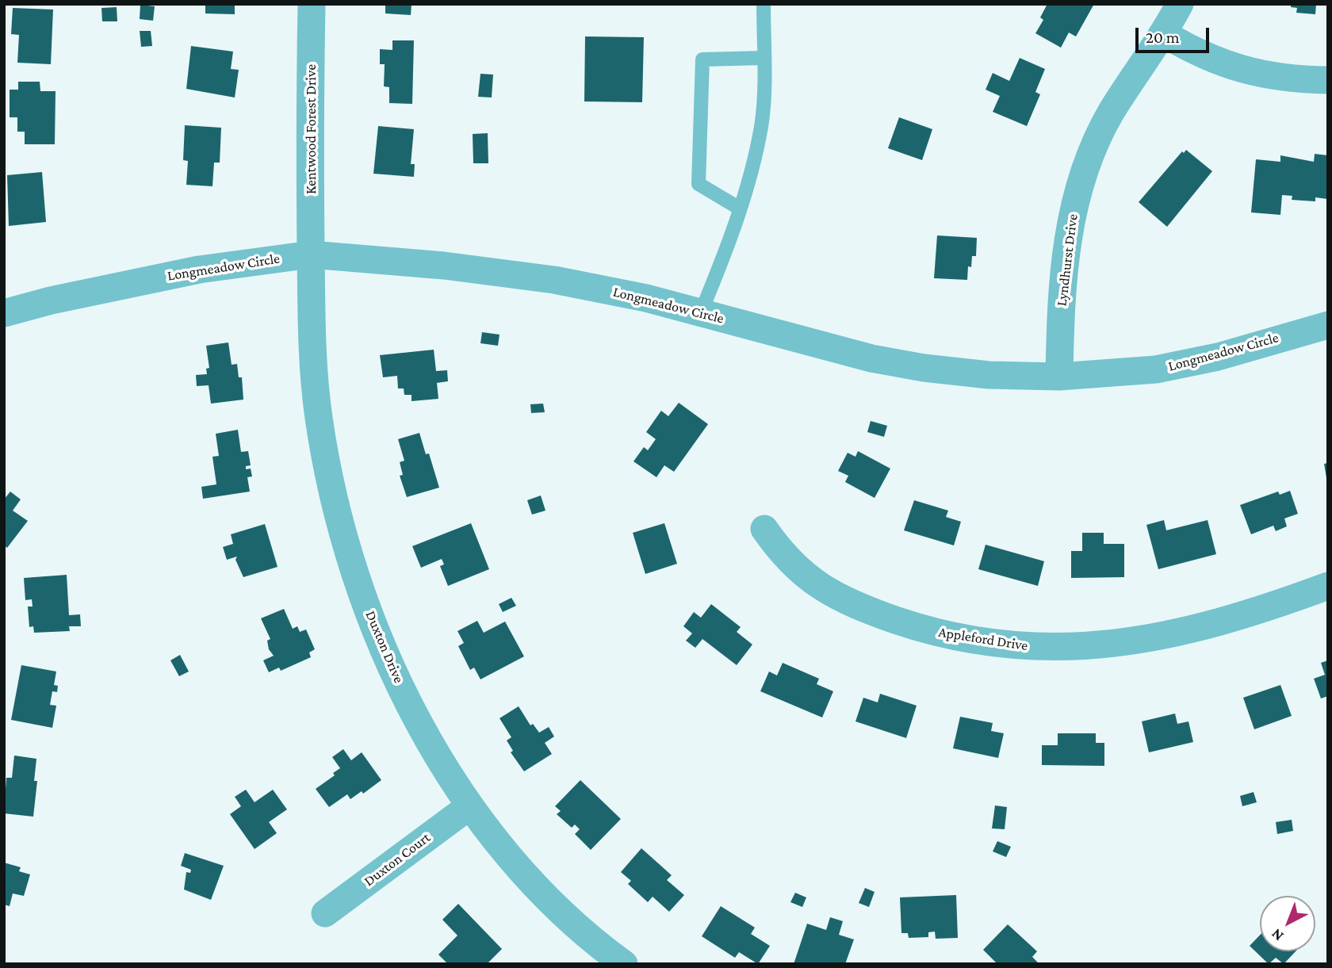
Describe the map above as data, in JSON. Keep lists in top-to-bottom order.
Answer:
{
  "streets": {
    "street": [
      "Kentwood Forest Drive",
      "Lyndhurst Drive",
      "Longmeadow Circle",
      "Appleford Drive",
      "Duxton Drive",
      "Duxton Court"
    ]
  },
  "crossings": [
    ["Kentwood Forest Drive", "Longmeadow Circle"],
    ["Kentwood Forest Drive", "Duxton Drive"],
    ["Lyndhurst Drive", "Longmeadow Circle"],
    ["Longmeadow Circle", "Duxton Drive"],
    ["Duxton Drive", "Duxton Court"]
  ],
  "scale_bar": "20 m",
  "north": "bottom left"
}
